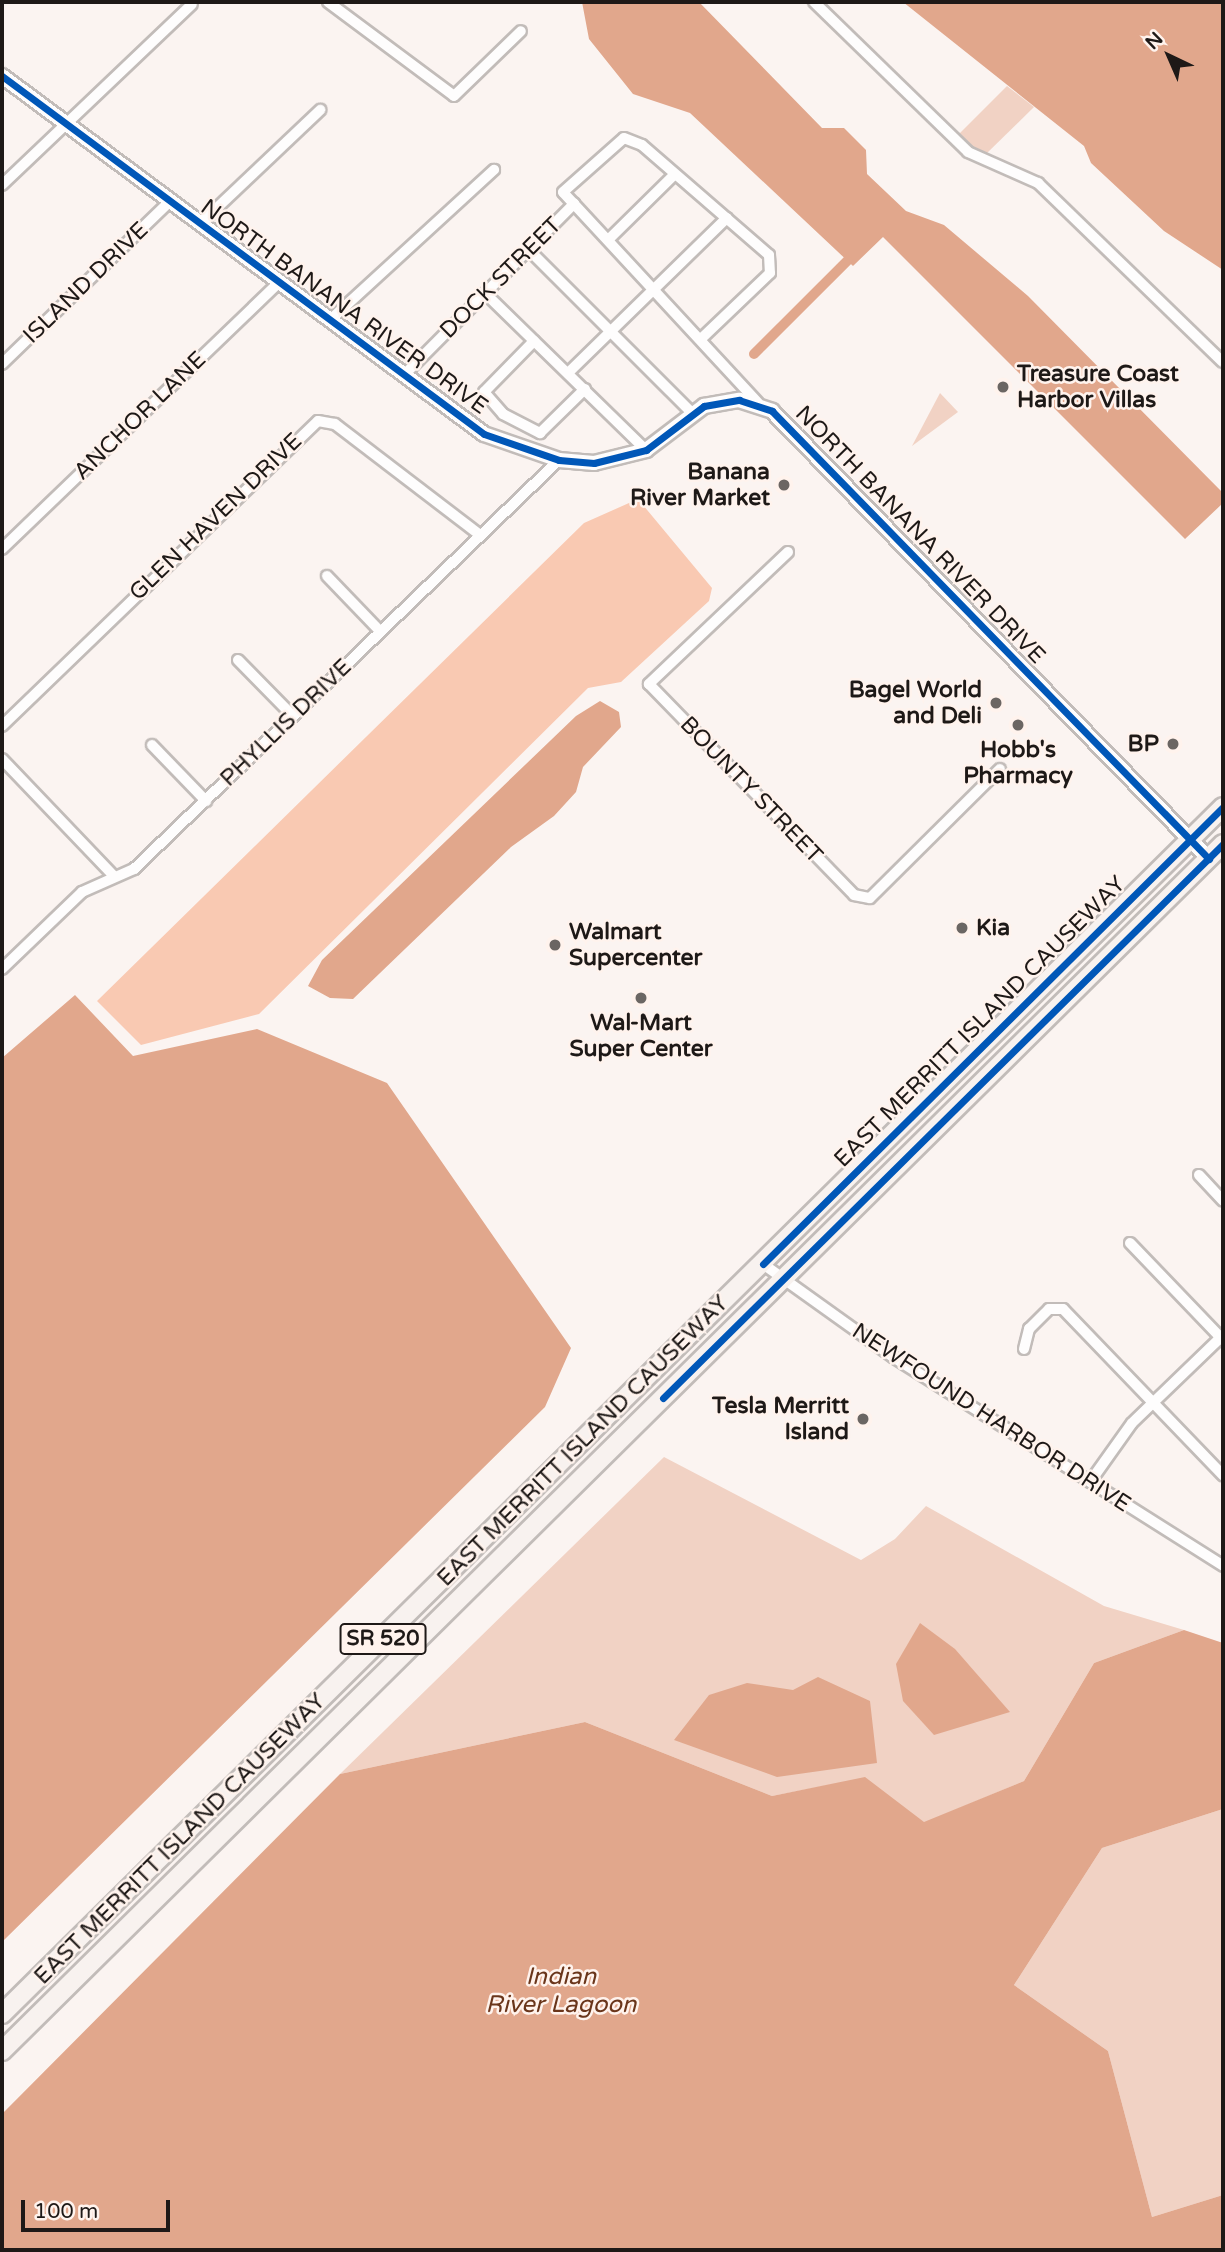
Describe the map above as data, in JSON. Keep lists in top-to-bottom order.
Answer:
{
  "streets": {
    "main road": ["EAST MERRITT ISLAND CAUSEWAY", "SR 520"],
    "street": [
      "DOCK STREET",
      "ISLAND DRIVE",
      "NORTH BANANA RIVER DRIVE",
      "ANCHOR LANE",
      "GLEN HAVEN DRIVE",
      "PHYLLIS DRIVE",
      "BOUNTY STREET",
      "NEWFOUND HARBOR DRIVE"
    ]
  },
  "crossings": [
    ["DOCK STREET", "NORTH BANANA RIVER DRIVE"],
    ["ISLAND DRIVE", "NORTH BANANA RIVER DRIVE"],
    ["NORTH BANANA RIVER DRIVE", "ANCHOR LANE"],
    ["NORTH BANANA RIVER DRIVE", "PHYLLIS DRIVE"],
    ["NORTH BANANA RIVER DRIVE", "EAST MERRITT ISLAND CAUSEWAY"],
    ["GLEN HAVEN DRIVE", "PHYLLIS DRIVE"],
    ["EAST MERRITT ISLAND CAUSEWAY", "NEWFOUND HARBOR DRIVE"]
  ],
  "water": ["Indian River Lagoon"],
  "places": [
    "Treasure Coast Harbor Villas",
    "Banana River Market",
    "Bagel World and Deli",
    "Hobb's Pharmacy",
    "BP",
    "Kia",
    "Walmart Supercenter",
    "Wal-Mart Super Center",
    "Tesla Merritt Island"
  ],
  "scale_bar": "100 m",
  "north": "top left"
}
